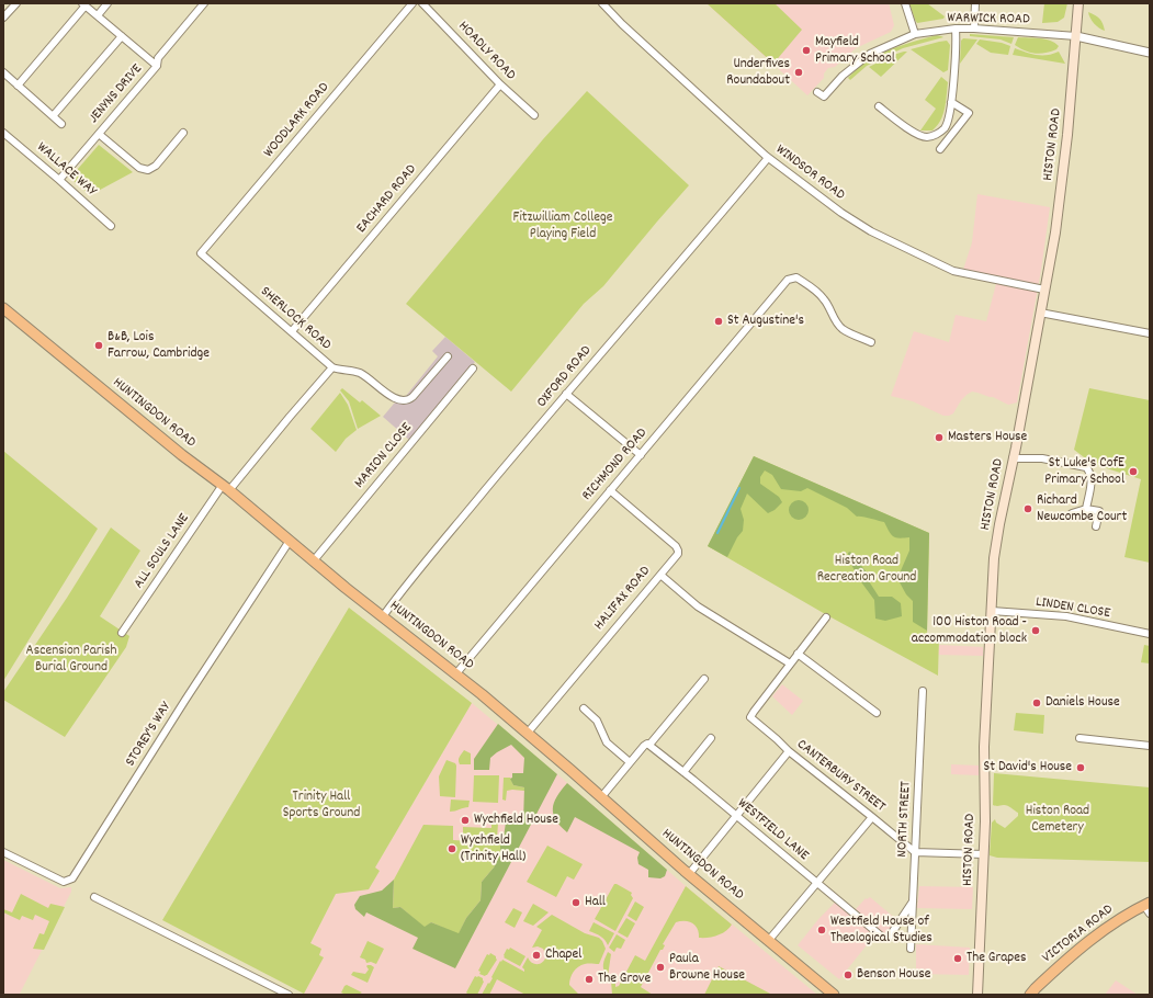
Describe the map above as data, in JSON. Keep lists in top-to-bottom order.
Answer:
{
  "streets": {
    "main road": ["HISTON ROAD", "HUNTINGDON ROAD", "VICTORIA ROAD"],
    "street": [
      "WARWICK ROAD",
      "HOADLY ROAD",
      "JENYNS DRIVE",
      "WOODLARK ROAD",
      "WALLACE WAY",
      "WINDSOR ROAD",
      "EACHARD ROAD",
      "SHERLOCK ROAD",
      "OXFORD ROAD",
      "MARION CLOSE",
      "RICHMOND ROAD",
      "ALL SOULS LANE",
      "HALIFAX ROAD",
      "LINDEN CLOSE",
      "STOREY'S WAY",
      "CANTERBURY STREET",
      "NORTH STREET",
      "WESTFIELD LANE"
    ]
  },
  "crossings": [
    ["WARWICK ROAD", "HISTON ROAD"],
    ["HOADLY ROAD", "EACHARD ROAD"],
    ["JENYNS DRIVE", "WALLACE WAY"],
    ["WOODLARK ROAD", "SHERLOCK ROAD"],
    ["HISTON ROAD", "WINDSOR ROAD"],
    ["HISTON ROAD", "LINDEN CLOSE"],
    ["WINDSOR ROAD", "OXFORD ROAD"],
    ["EACHARD ROAD", "SHERLOCK ROAD"],
    ["SHERLOCK ROAD", "HUNTINGDON ROAD"],
    ["SHERLOCK ROAD", "ALL SOULS LANE"],
    ["OXFORD ROAD", "HUNTINGDON ROAD"],
    ["HUNTINGDON ROAD", "MARION CLOSE"],
    ["HUNTINGDON ROAD", "RICHMOND ROAD"],
    ["HUNTINGDON ROAD", "ALL SOULS LANE"],
    ["HUNTINGDON ROAD", "HALIFAX ROAD"],
    ["HUNTINGDON ROAD", "STOREY'S WAY"],
    ["RICHMOND ROAD", "HALIFAX ROAD"],
    ["CANTERBURY STREET", "NORTH STREET"],
    ["NORTH STREET", "WESTFIELD LANE"]
  ],
  "parks": [
    "Fitzwilliam College Playing Field",
    "Histon Road Recreation Ground",
    "Ascension Parish Burial Ground",
    "Trinity Hall Sports Ground",
    "Histon Road Cemetery"
  ],
  "places": [
    "Mayfield Primary School",
    "Underfives Roundabout",
    "St Augustine's",
    "B&B, Lois Farrow, Cambridge",
    "Masters House",
    "St Luke's CofE Primary School",
    "Richard Newcombe Court",
    "100 Histon Road - accommodation block",
    "Daniels House",
    "St David's House",
    "Wychfield House",
    "Wychfield (Trinity Hall)",
    "Hall",
    "Westfield House of Theological Studies",
    "Chapel",
    "The Grapes",
    "Paula Browne House",
    "Benson House",
    "The Grove"
  ]
}
